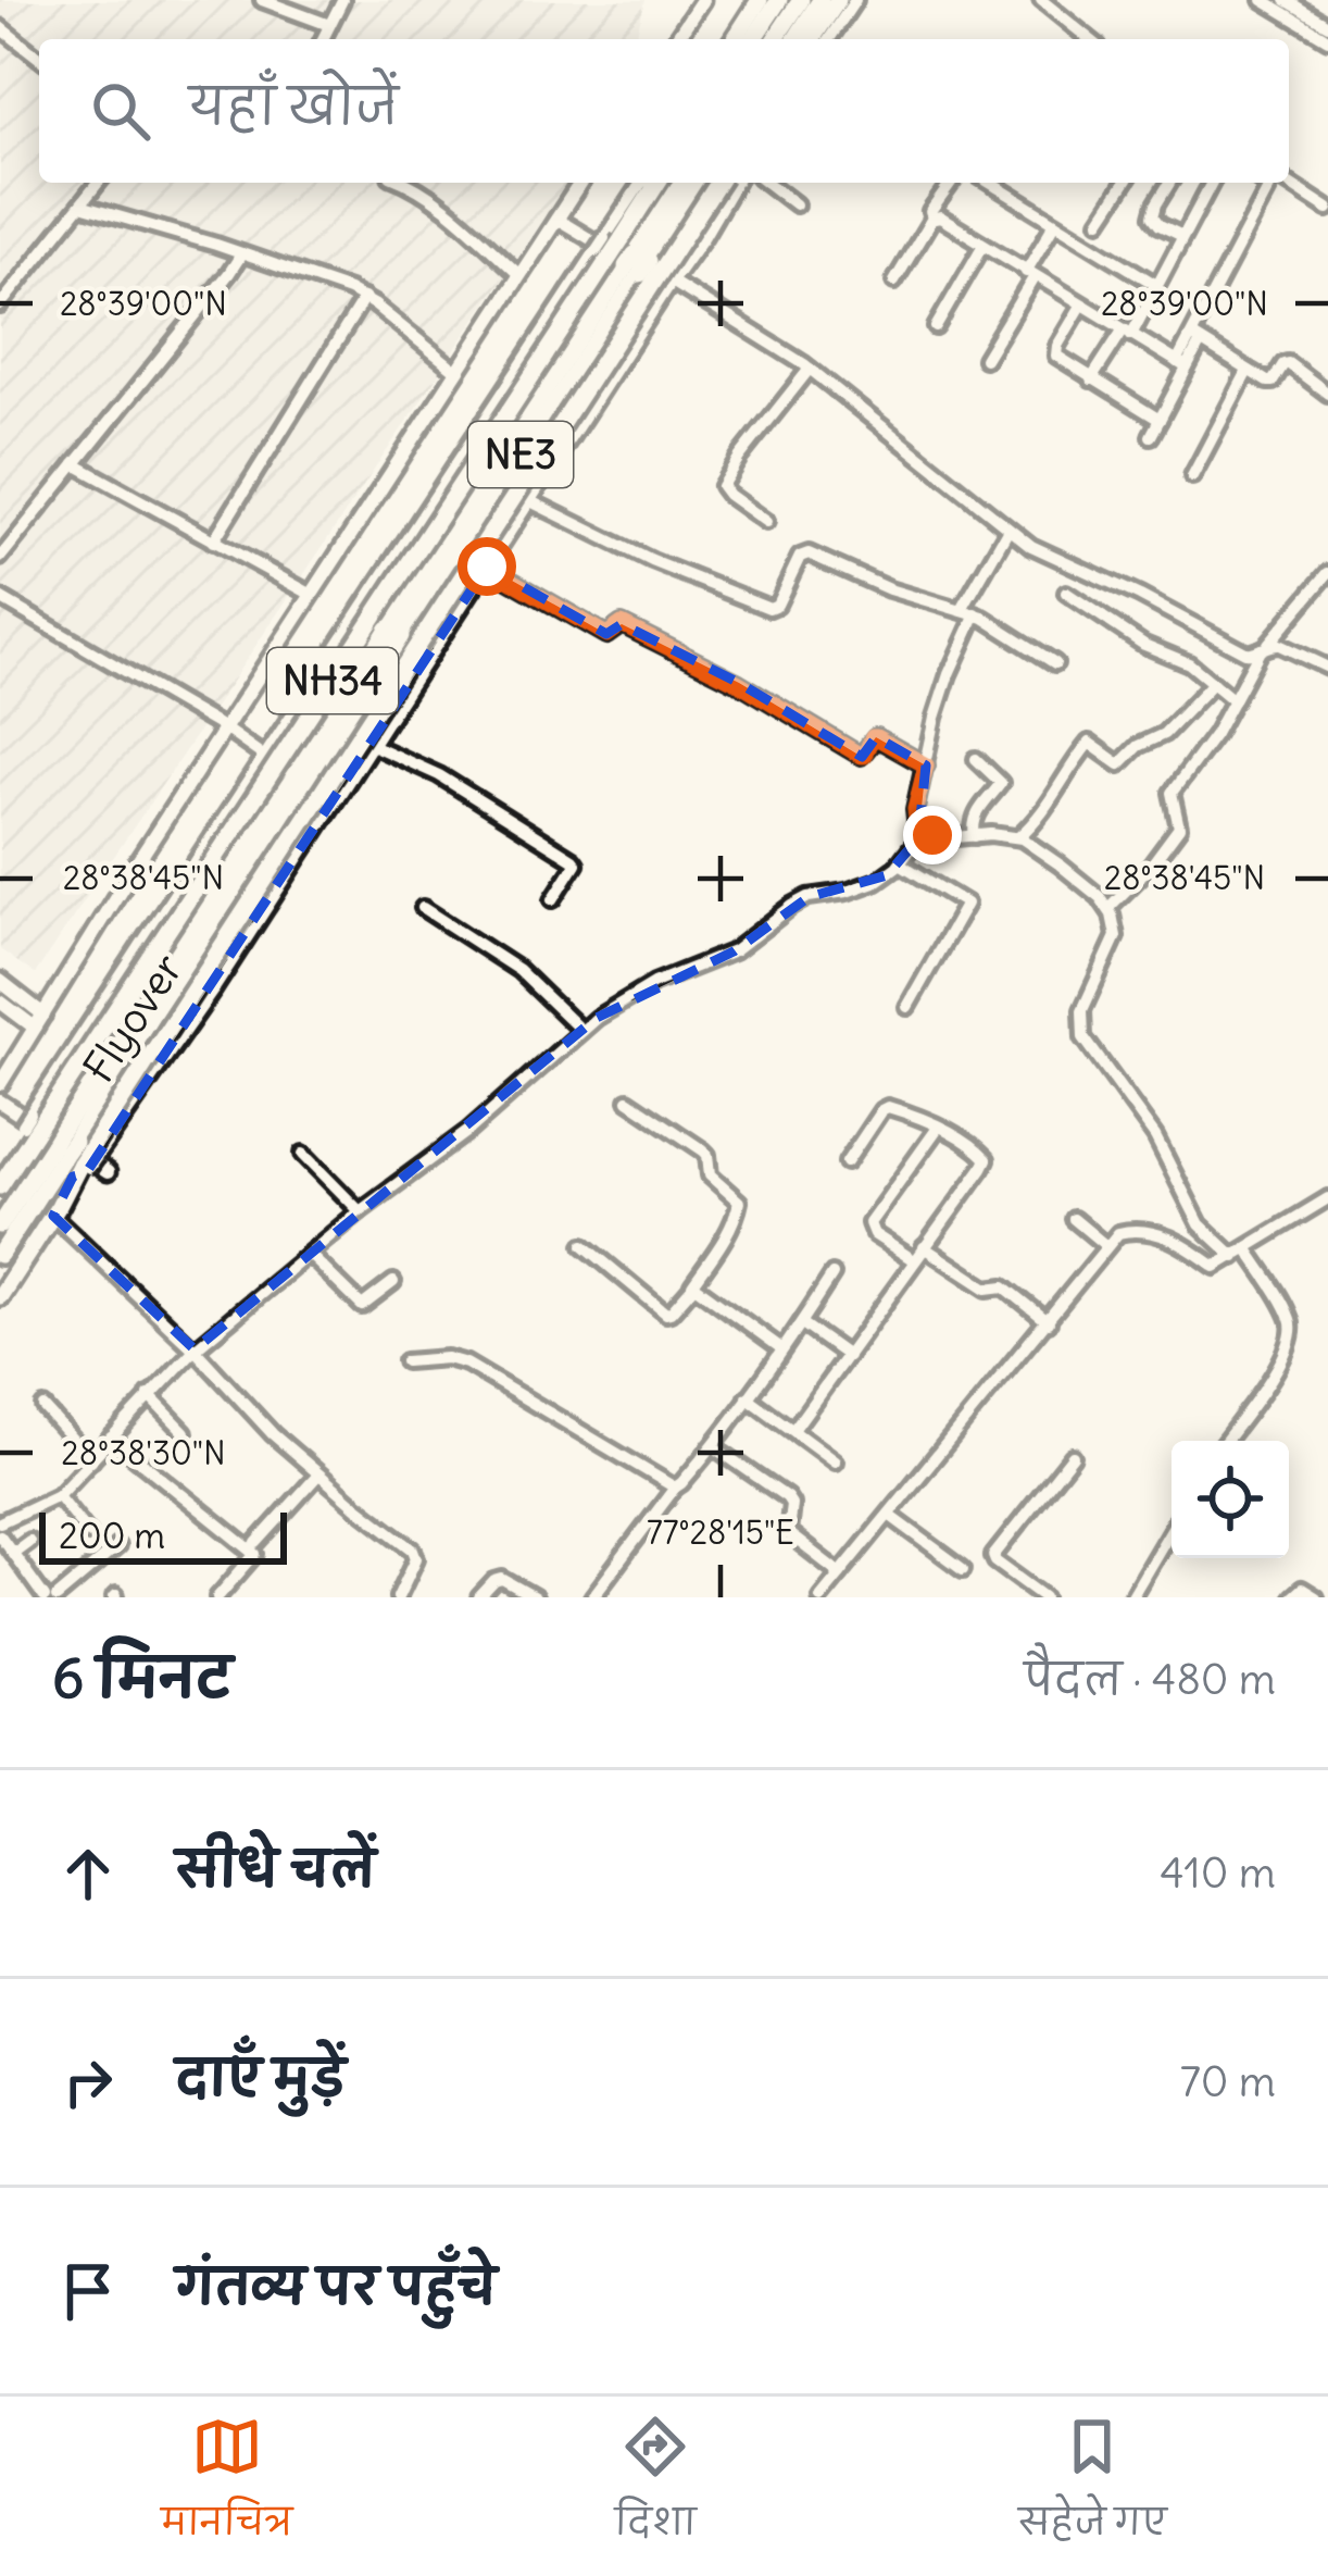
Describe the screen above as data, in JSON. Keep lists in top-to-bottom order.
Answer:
{
  "streets": {
    "highway": ["NE3", "NH34", "Flyover"]
  },
  "crossings": [
    ["NE3", "NH34"],
    ["NE3", "Flyover"],
    ["NH34", "Flyover"]
  ],
  "scale_bar": "200 m",
  "page": {
    "search": "यहाँ खोजें",
    "scale": "200 m",
    "heading": ["6 मिनट", "पैदल · 480 m"],
    "list": [
      ["सीधे चलें", "410 m"],
      ["दाएँ मुड़ें", "70 m"],
      "गंतव्य पर पहुँचे"
    ],
    "nav": ["मानचित्र", "दिशा", "सहेजे गए"]
  },
  "coordinates": [
    "28°39'00\"N",
    "28°38'45\"N",
    "28°38'30\"N",
    "77°28'15\"E"
  ]
}
